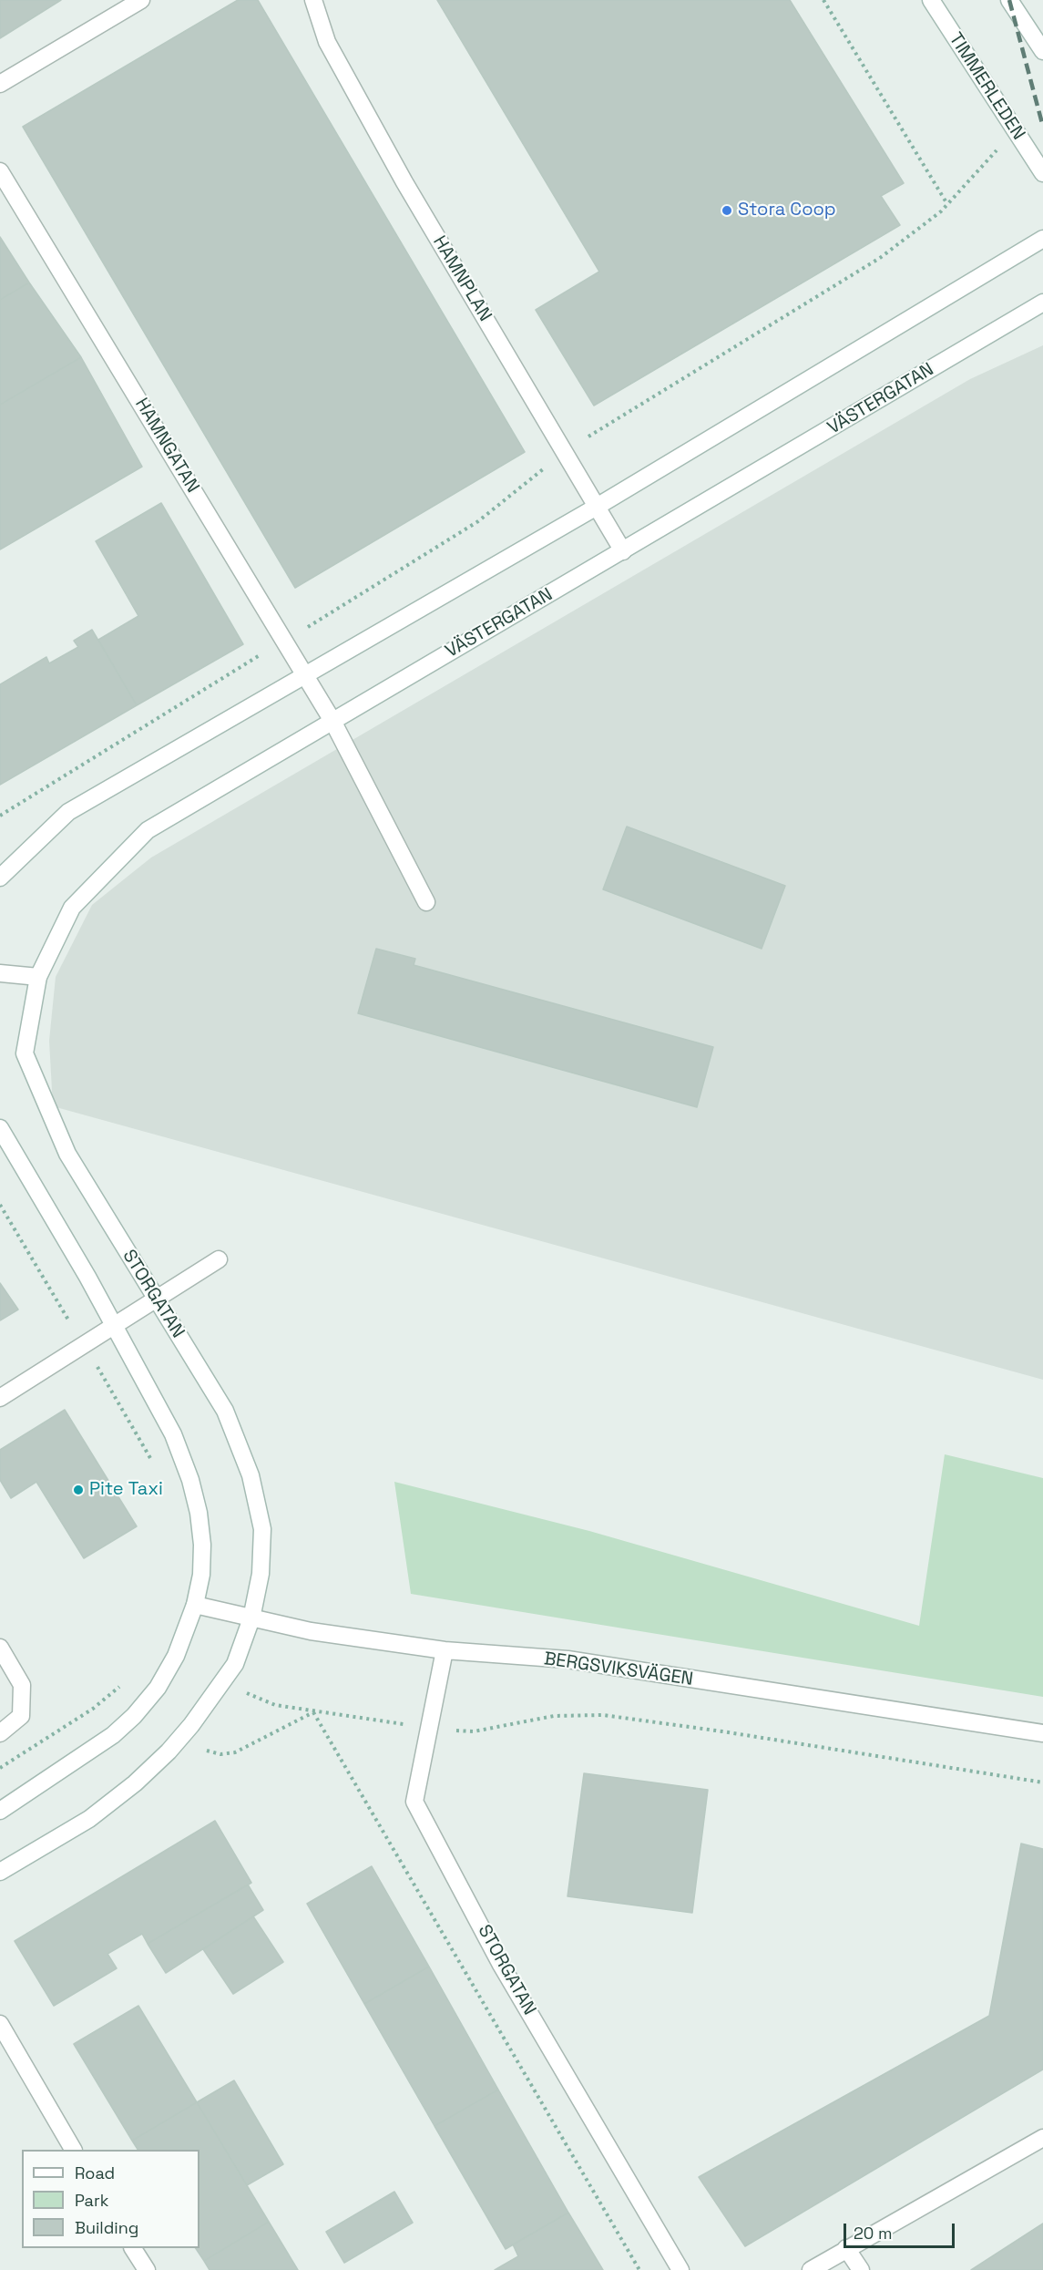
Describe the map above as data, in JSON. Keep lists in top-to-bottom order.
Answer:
{
  "streets": {
    "street": [
      "TIMMERLEDEN",
      "HAMNPLAN",
      "VÄSTERGATAN",
      "HAMNGATAN",
      "STORGATAN",
      "BERGSVIKSVÄGEN"
    ]
  },
  "crossings": [
    ["HAMNPLAN", "VÄSTERGATAN"],
    ["VÄSTERGATAN", "HAMNGATAN"],
    ["VÄSTERGATAN", "STORGATAN"],
    ["STORGATAN", "BERGSVIKSVÄGEN"]
  ],
  "places": ["Stora Coop", "Pite Taxi"],
  "legend": ["Road", "Park", "Building"],
  "scale_bar": "20 m"
}
